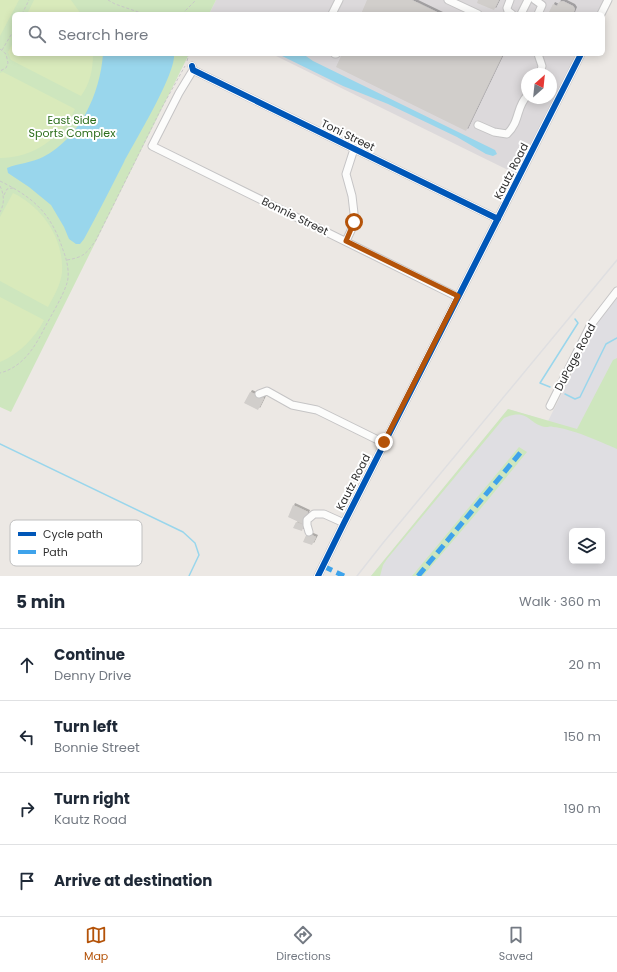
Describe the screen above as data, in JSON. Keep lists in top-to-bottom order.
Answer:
{
  "streets": {
    "street": [
      "Toni Street",
      "Kautz Road",
      "Bonnie Street",
      "DuPage Road"
    ]
  },
  "crossings": [
    ["Toni Street", "Kautz Road"],
    ["Toni Street", "Bonnie Street"],
    ["Kautz Road", "Bonnie Street"]
  ],
  "parks": ["East Side Sports Complex"],
  "legend": ["Cycle path", "Path"],
  "north": "top right",
  "page": {
    "search": "Search here",
    "heading": ["5 min", "Walk · 360 m"],
    "list": [
      ["Continue", "Denny Drive", "20 m"],
      ["Turn left", "Bonnie Street", "150 m"],
      ["Turn right", "Kautz Road", "190 m"],
      "Arrive at destination"
    ],
    "nav": ["Map", "Directions", "Saved"]
  }
}
